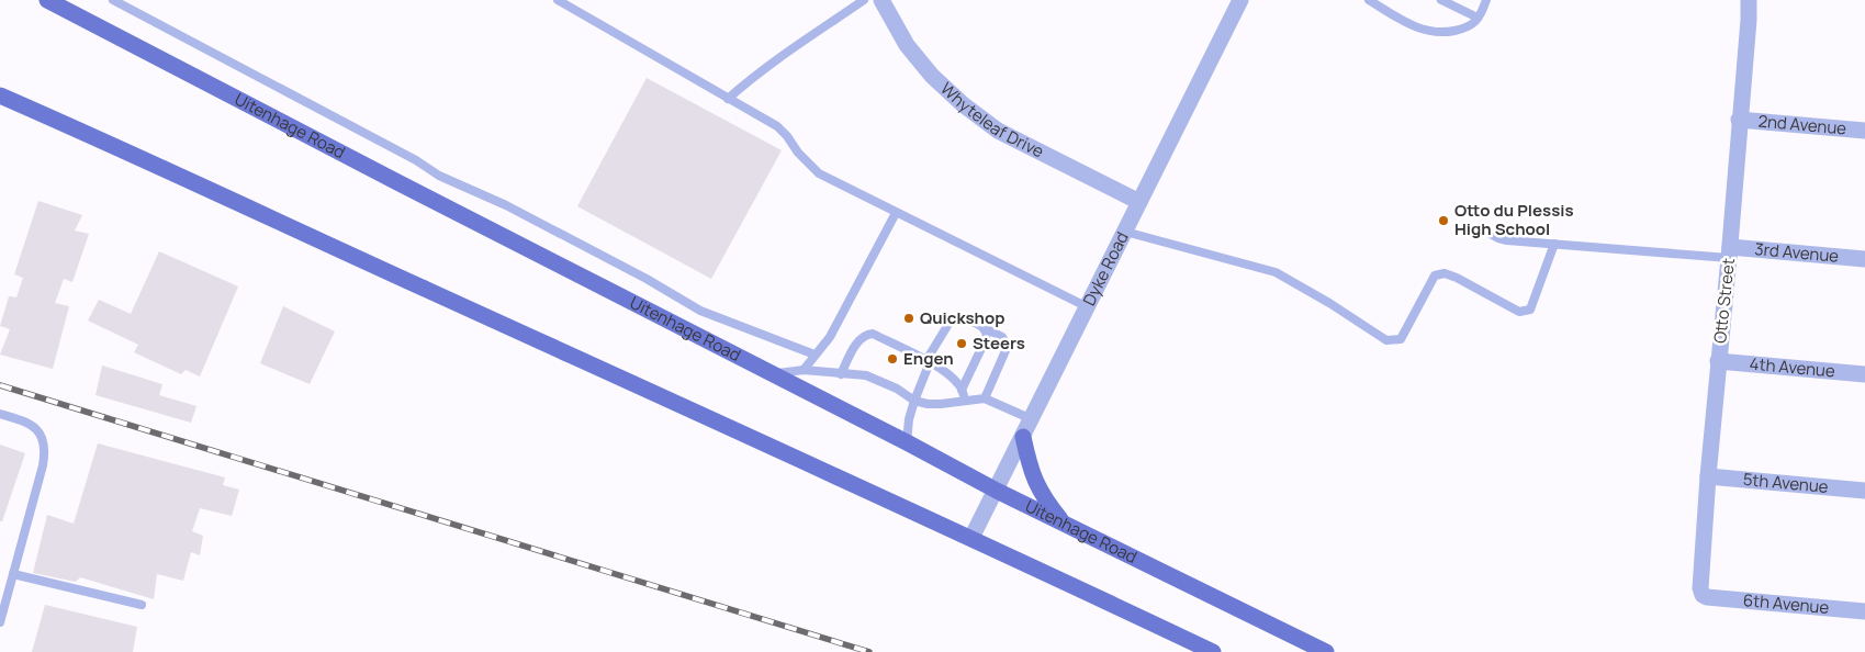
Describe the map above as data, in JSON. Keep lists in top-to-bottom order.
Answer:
{
  "streets": {
    "main road": ["Uitenhage Road"],
    "street": [
      "Whyteleaf Drive",
      "2nd Avenue",
      "3rd Avenue",
      "Dyke Road",
      "Otto Street",
      "4th Avenue",
      "5th Avenue",
      "6th Avenue"
    ]
  },
  "crossings": [
    ["Whyteleaf Drive", "Dyke Road"],
    ["2nd Avenue", "Otto Street"],
    ["Uitenhage Road", "Dyke Road"],
    ["3rd Avenue", "Otto Street"],
    ["Otto Street", "4th Avenue"],
    ["Otto Street", "5th Avenue"],
    ["Otto Street", "6th Avenue"]
  ],
  "places": [
    "Otto du Plessis High School",
    "Quickshop",
    "Steers",
    "Engen"
  ]
}
